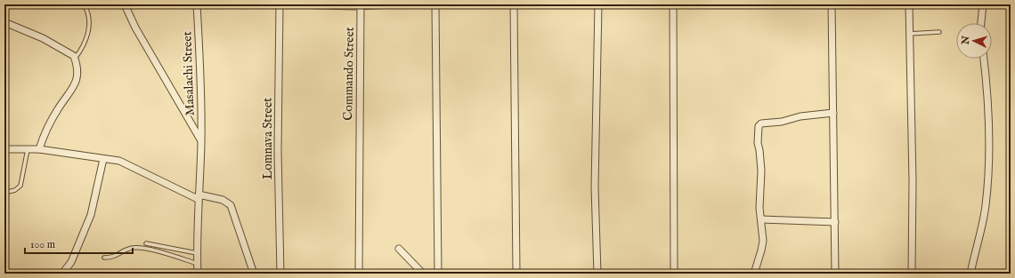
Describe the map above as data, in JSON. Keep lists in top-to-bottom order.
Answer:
{
  "streets": {
    "street": ["Masalachi Street", "Commando Street", "Lomnava Street"]
  },
  "scale_bar": "100 m",
  "north": "left"
}
